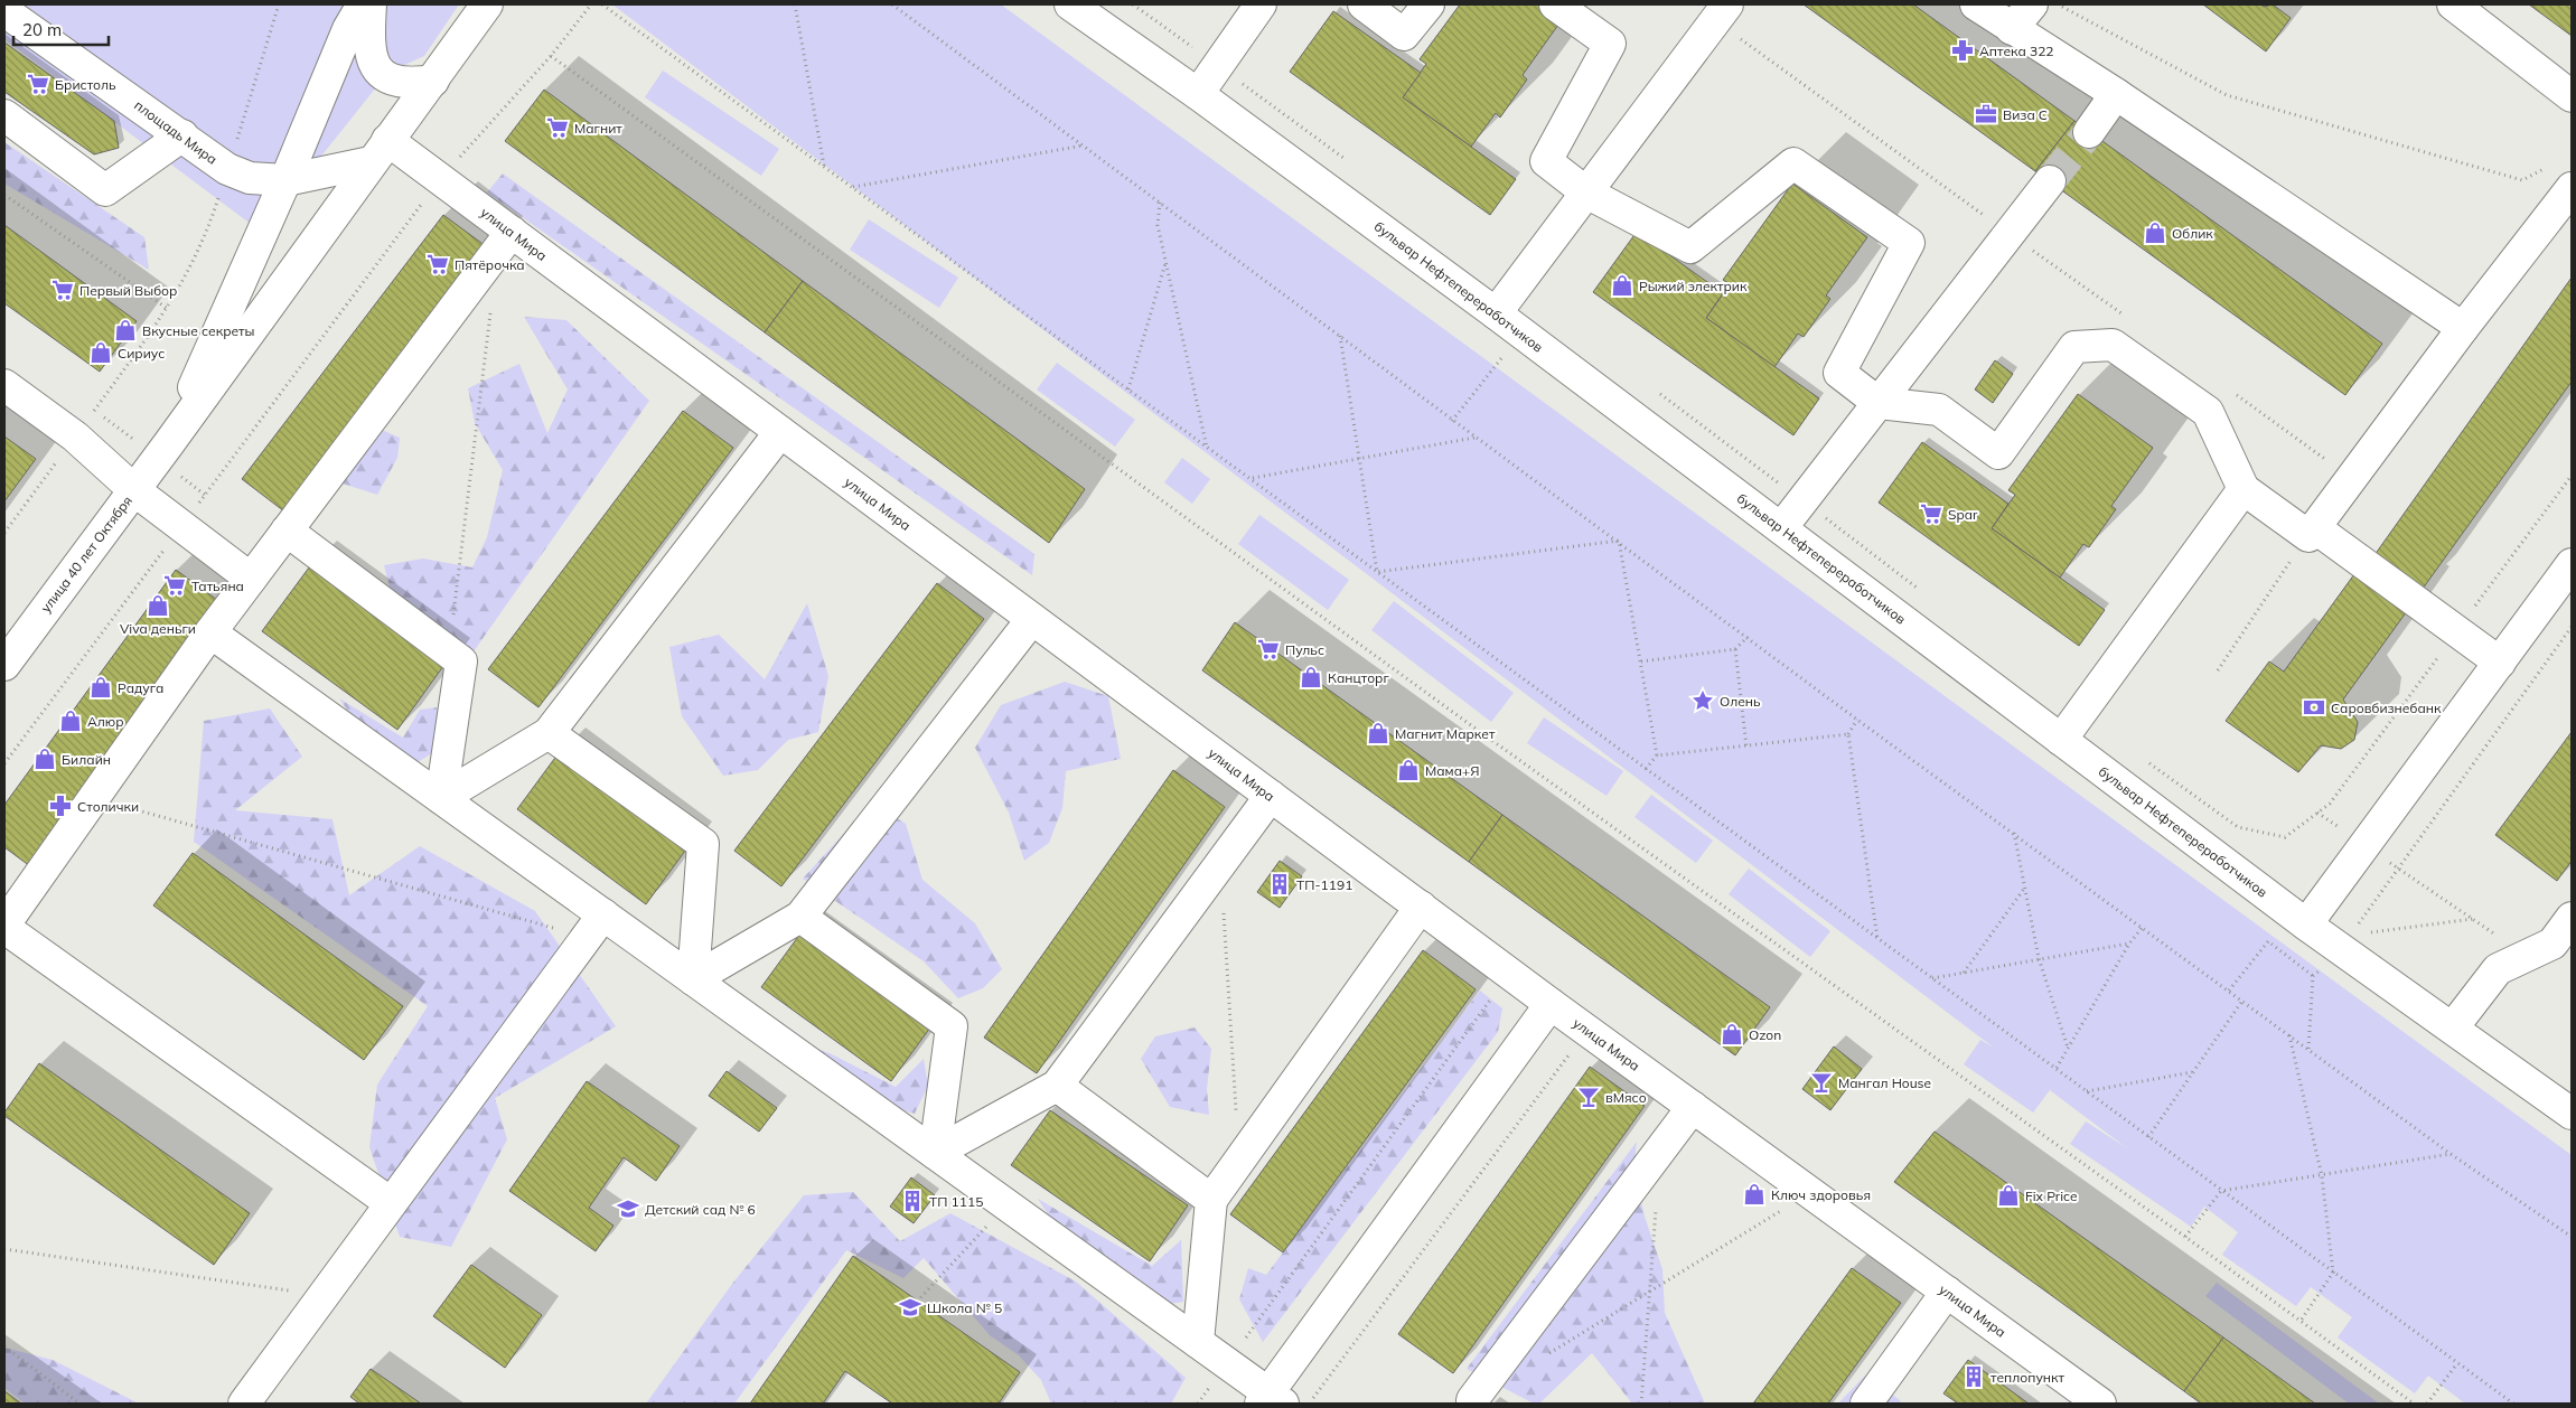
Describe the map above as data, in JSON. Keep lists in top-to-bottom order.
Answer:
{
  "streets": {
    "street": [
      "площадь Мира",
      "улица Мира",
      "бульвар Нефтепереработчиков",
      "улица 40 лет Октября"
    ]
  },
  "crossings": [
    ["площадь Мира", "улица Мира"]
  ],
  "places": {
    "pharmacy": ["Аптека 322", "Столички"],
    "supermarket": [
      "Бристоль",
      "Магнит",
      "Пятёрочка",
      "Первый Выбор",
      "Spar",
      "Татьяна",
      "Пульс"
    ],
    "office": ["Виза С"],
    "shop": [
      "Облик",
      "Рыжий электрик",
      "Вкусные секреты",
      "Сириус",
      "Viva деньги",
      "Канцторг",
      "Радуга",
      "Алюр",
      "Магнит Маркет",
      "Билайн",
      "Мама+Я",
      "Ozon",
      "Ключ здоровья",
      "Fix Price"
    ],
    "place": ["Олень"],
    "bank": ["Саровбизнебанк"],
    "building": ["ТП-1191", "ТП 1115", "теплопункт"],
    "bar": ["Мангал House", "вМясо"],
    "school or university": ["Детский сад № 6", "Школа № 5"]
  },
  "scale_bar": "20 m"
}
